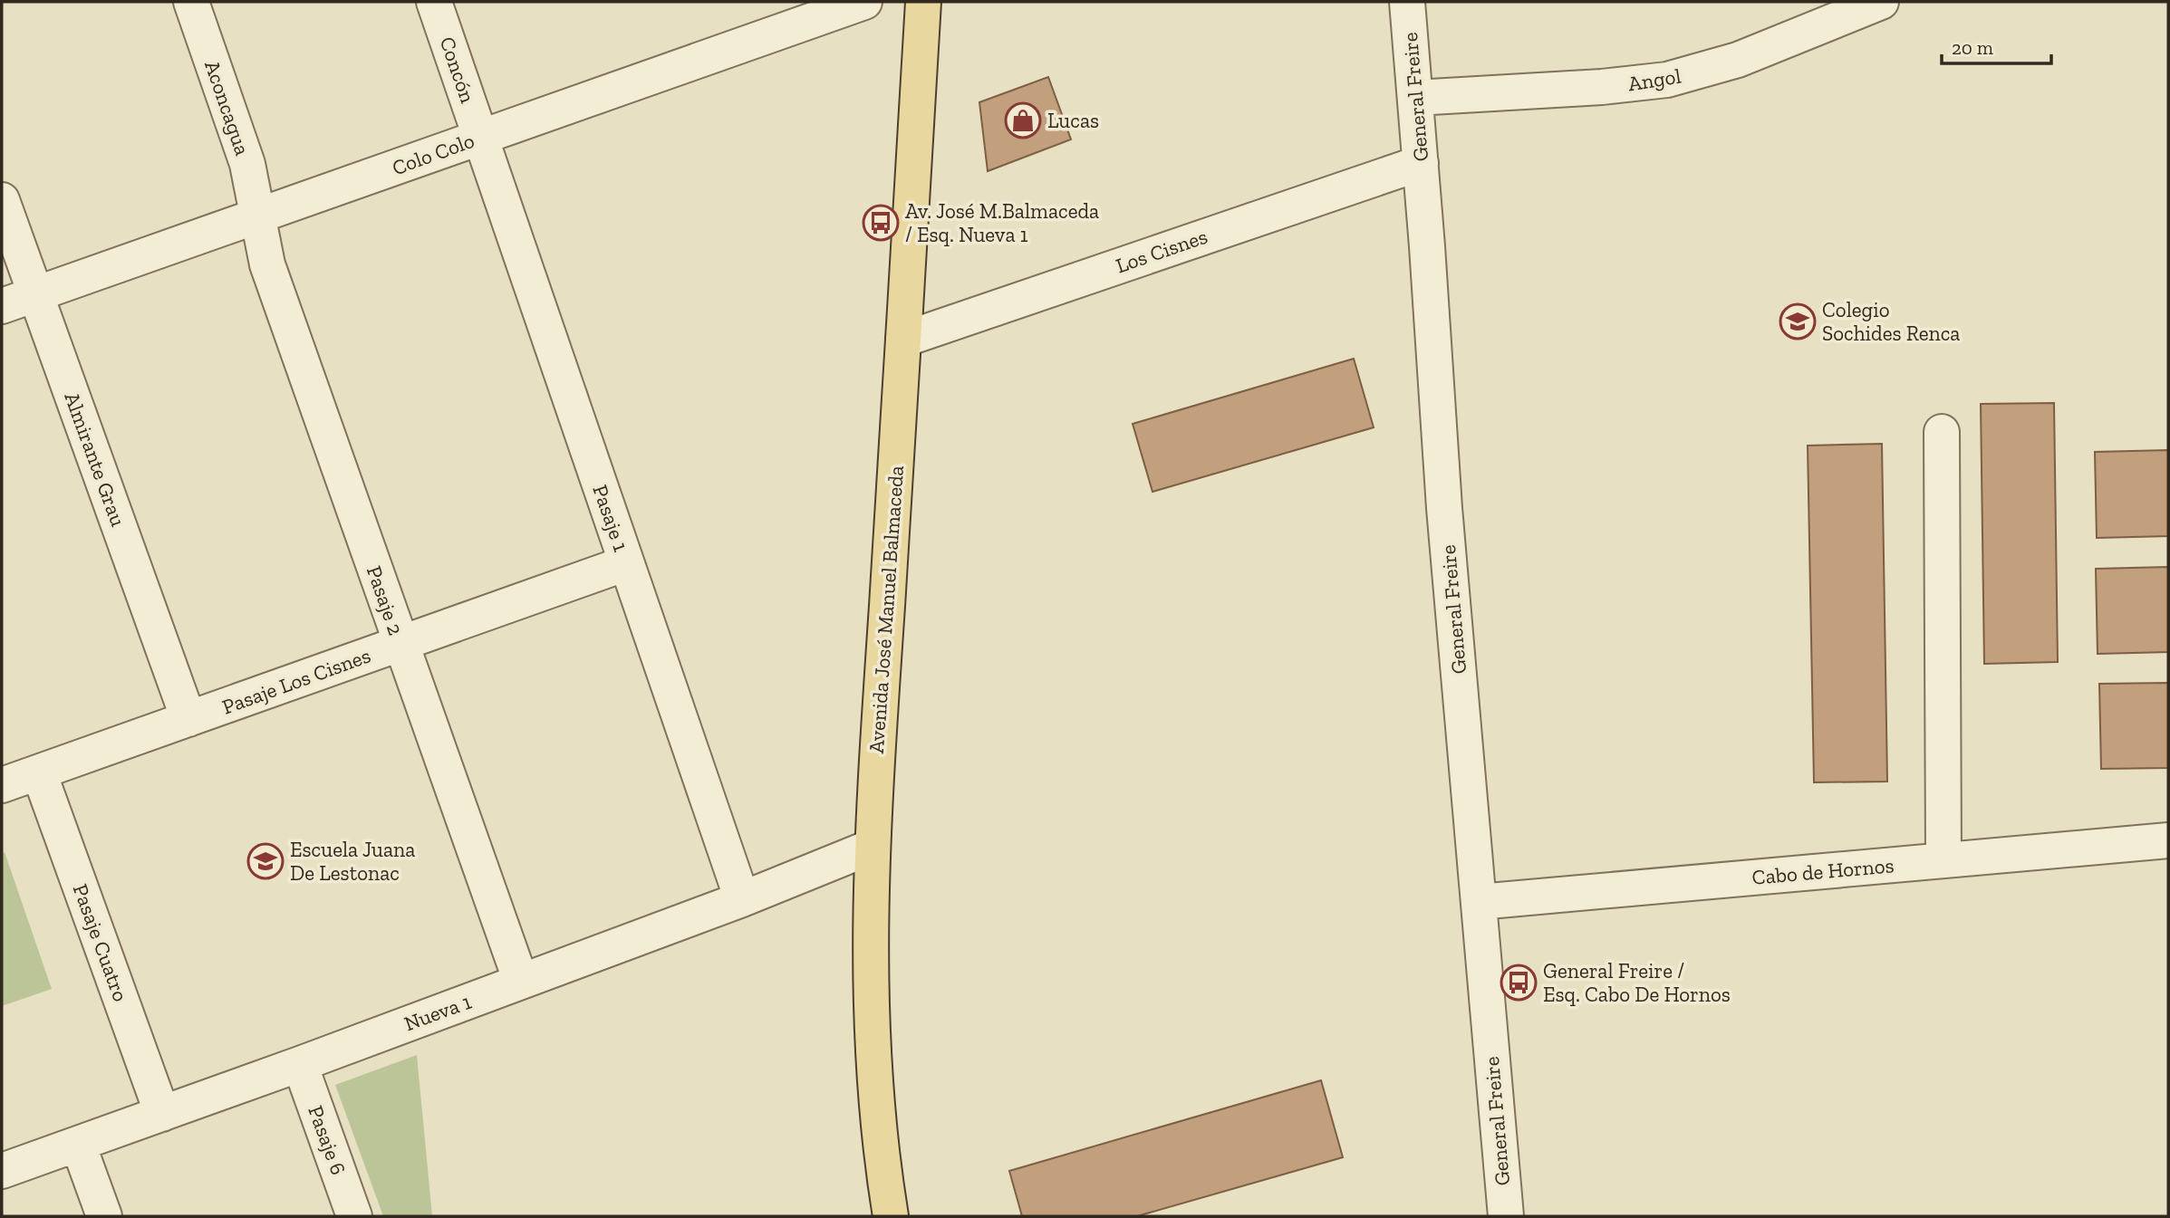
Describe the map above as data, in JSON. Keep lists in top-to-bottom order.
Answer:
{
  "streets": {
    "main road": ["Avenida José Manuel Balmaceda"],
    "street": [
      "Concón",
      "Angol",
      "General Freire",
      "Aconcagua",
      "Colo Colo",
      "Los Cisnes",
      "Almirante Grau",
      "Pasaje 1",
      "Pasaje 2",
      "Pasaje Los Cisnes",
      "Cabo de Hornos",
      "Pasaje Cuatro",
      "Nueva 1",
      "Pasaje 6"
    ]
  },
  "crossings": [
    ["Concón", "Colo Colo"],
    ["Concón", "Pasaje 1"],
    ["Angol", "General Freire"],
    ["General Freire", "Los Cisnes"],
    ["General Freire", "Cabo de Hornos"],
    ["Aconcagua", "Colo Colo"],
    ["Aconcagua", "Pasaje 2"],
    ["Colo Colo", "Almirante Grau"],
    ["Colo Colo", "Pasaje 1"],
    ["Colo Colo", "Pasaje 2"],
    ["Los Cisnes", "Avenida José Manuel Balmaceda"],
    ["Almirante Grau", "Pasaje Los Cisnes"],
    ["Pasaje 1", "Pasaje Los Cisnes"],
    ["Pasaje 1", "Nueva 1"],
    ["Pasaje 2", "Pasaje Los Cisnes"],
    ["Pasaje 2", "Nueva 1"],
    ["Avenida José Manuel Balmaceda", "Nueva 1"],
    ["Pasaje Los Cisnes", "Pasaje Cuatro"],
    ["Pasaje Cuatro", "Nueva 1"],
    ["Nueva 1", "Pasaje 6"]
  ],
  "places": {
    "shop": ["Lucas"],
    "bus stop": ["Av. José M.Balmaceda / Esq. Nueva 1", "General Freire / Esq. Cabo De Hornos"],
    "school or university": ["Colegio Sochides Renca", "Escuela Juana De Lestonac"]
  },
  "scale_bar": "20 m"
}
